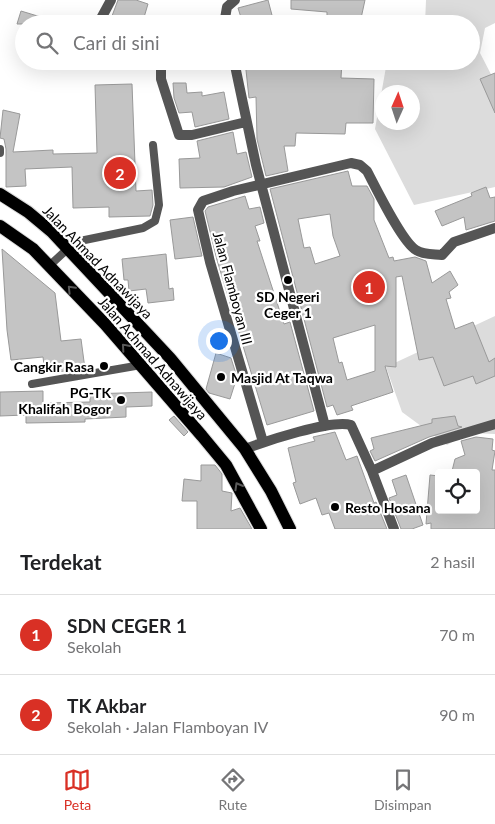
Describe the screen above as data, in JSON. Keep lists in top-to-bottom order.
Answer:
{
  "streets": {
    "main road": ["Jalan Ahmad Adnawijaya", "Jalan Achmad Adnawijaya"],
    "street": ["Jalan Flamboyan III"]
  },
  "crossings": [
    ["Jalan Ahmad Adnawijaya", "Jalan Achmad Adnawijaya"]
  ],
  "places": [
    "SD Negeri Ceger 1",
    "Cangkir Rasa",
    "Masjid At Taqwa",
    "PG-TK Khalifah Bogor",
    "Resto Hosana"
  ],
  "north": "top",
  "page": {
    "search": "Cari di sini",
    "pins": ["2", "1"],
    "heading": ["Terdekat", "2 hasil"],
    "list": [
      {
        "mark": "1",
        "name": "SDN CEGER 1",
        "note": "Sekolah",
        "value": "70 m"
      },
      {
        "mark": "2",
        "name": "TK Akbar",
        "note": "Sekolah · Jalan Flamboyan IV",
        "value": "90 m"
      }
    ],
    "nav": ["Peta", "Rute", "Disimpan"]
  }
}
